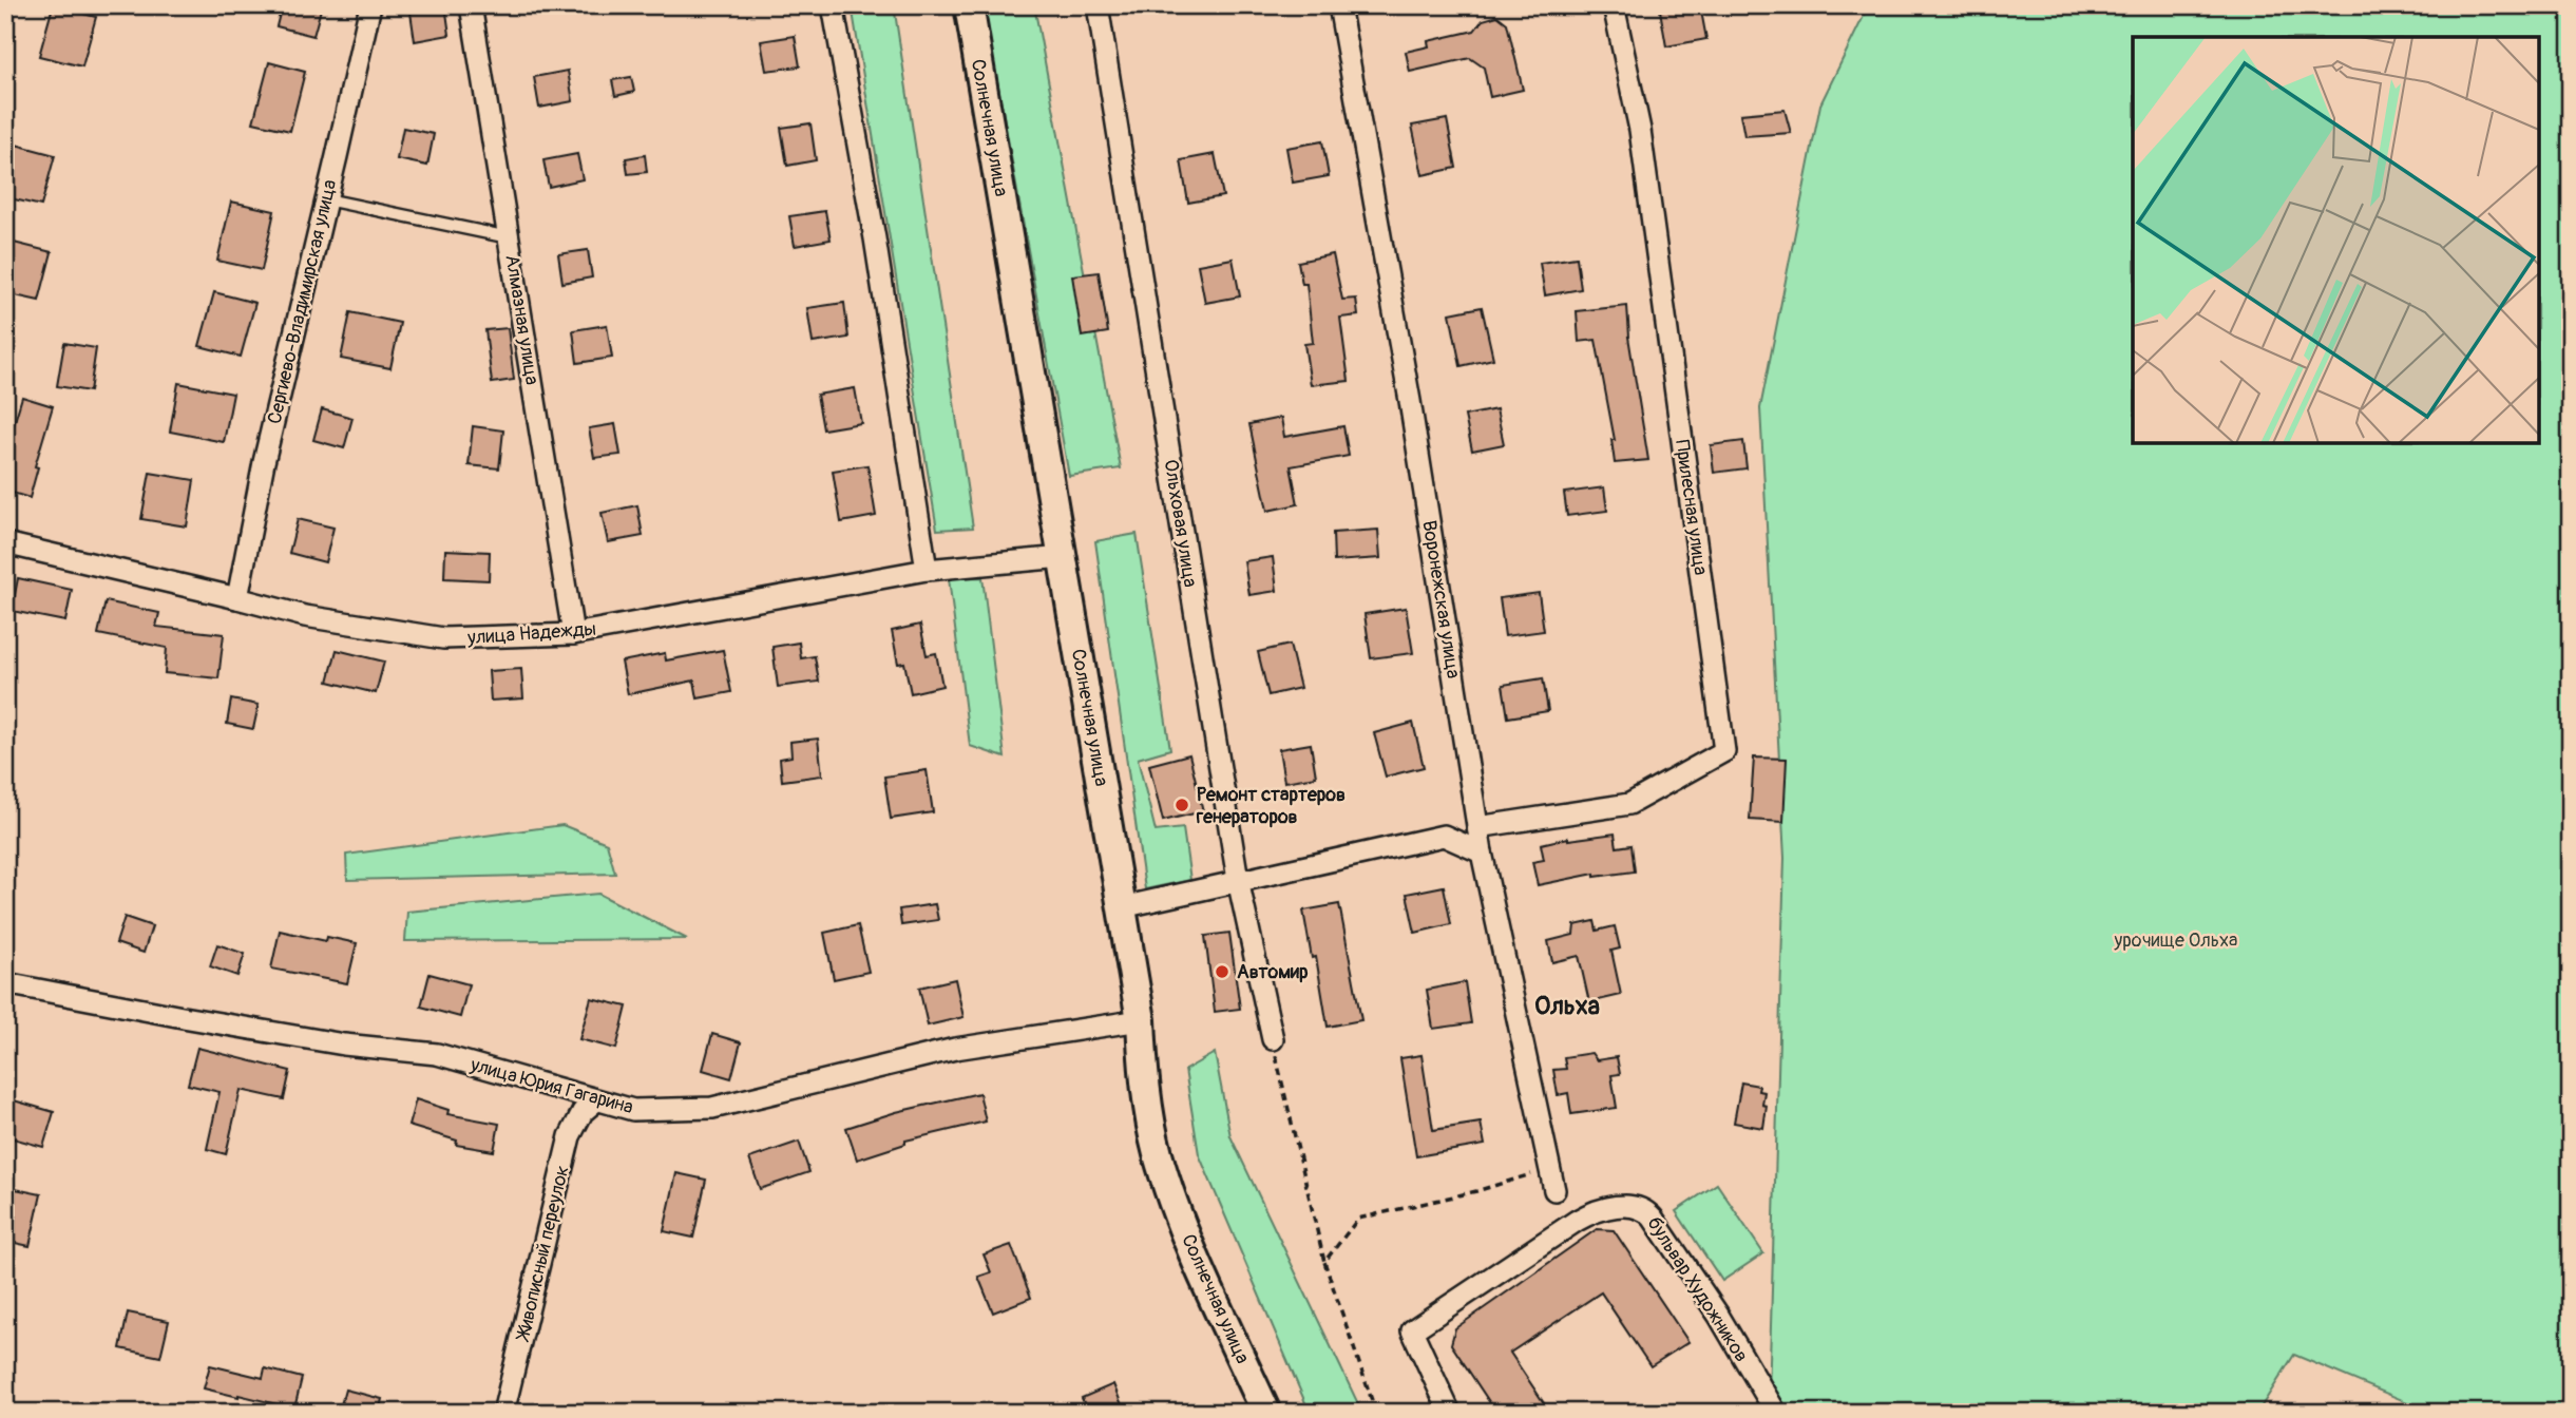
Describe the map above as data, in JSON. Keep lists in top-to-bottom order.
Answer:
{
  "streets": {
    "street": [
      "Солнечная улица",
      "Сергиево-Владимирская улица",
      "Алмазная улица",
      "Прилесная улица",
      "Ольховая улица",
      "Воронежская улица",
      "улица Надежды",
      "улица Юрия Гагарина",
      "Живописный переулок",
      "бульвар Художников"
    ]
  },
  "crossings": [
    ["Солнечная улица", "улица Надежды"],
    ["Солнечная улица", "улица Юрия Гагарина"],
    ["Сергиево-Владимирская улица", "улица Надежды"],
    ["Алмазная улица", "улица Надежды"],
    ["Прилесная улица", "Воронежская улица"],
    ["улица Юрия Гагарина", "Живописный переулок"]
  ],
  "districts": ["Ольха"],
  "parks": ["урочище Ольха"],
  "places": ["Ремонт стартеров генераторов", "Автомир"]
}
